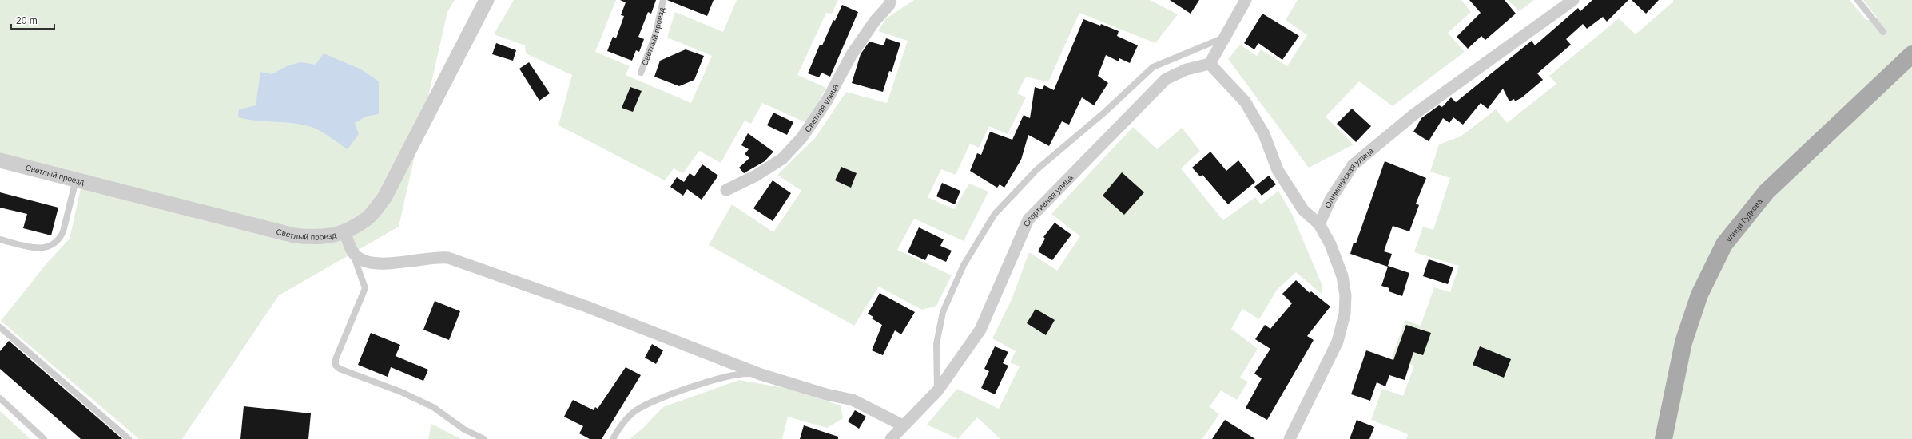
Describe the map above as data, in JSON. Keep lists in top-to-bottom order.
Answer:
{
  "streets": {
    "main road": ["улица Гудкова"],
    "street": [
      "Светлый проезд",
      "Светлая улица",
      "Олимпийская улица",
      "Спортивная улица"
    ]
  },
  "scale_bar": "20 m"
}
